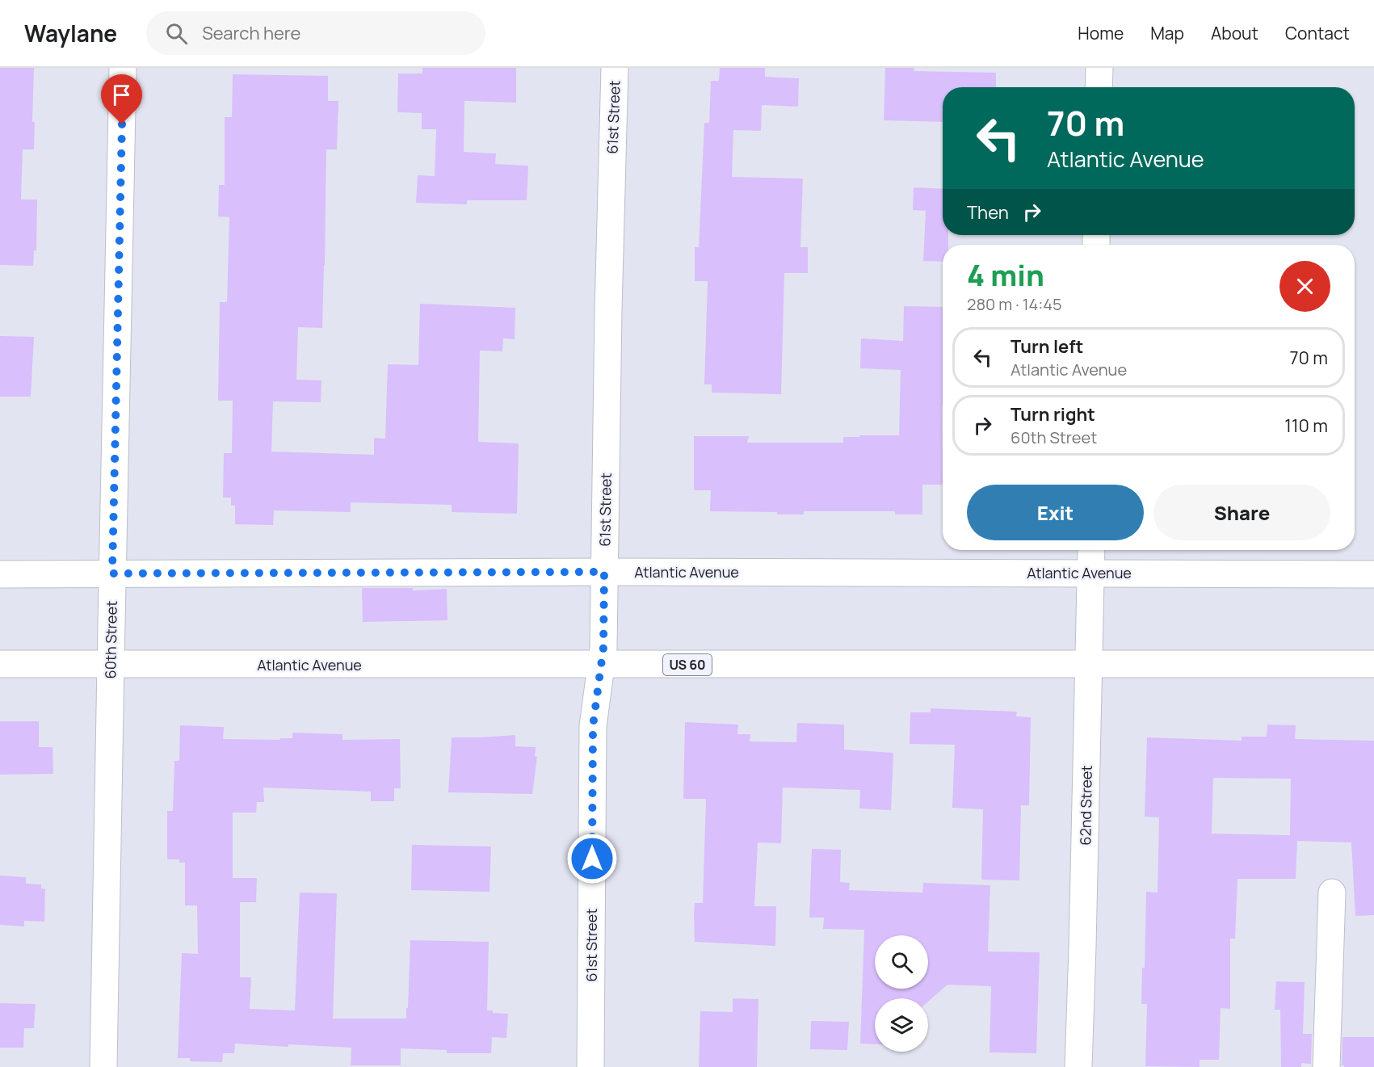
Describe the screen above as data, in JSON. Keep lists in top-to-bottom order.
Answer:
{
  "streets": {
    "main road": [
      "61st Street",
      "Atlantic Avenue",
      "60th Street",
      "US 60",
      "62nd Street"
    ]
  },
  "crossings": [
    ["61st Street", "Atlantic Avenue"],
    ["Atlantic Avenue", "60th Street"],
    ["Atlantic Avenue", "62nd Street"]
  ],
  "page": {
    "header": "Waylane",
    "search": "Search here",
    "nav": [
      "Home",
      "Map",
      "About",
      "Contact"
    ],
    "turn": ["70 m", "Atlantic Avenue"],
    "then": "Then",
    "heading": ["4 min", "280 m · 14:45"],
    "list": [
      {
        "name": "Turn left",
        "note": "Atlantic Avenue",
        "value": "70 m"
      },
      {
        "name": "Turn right",
        "note": "60th Street",
        "value": "110 m"
      }
    ],
    "buttons": ["Exit", "Share"]
  }
}
